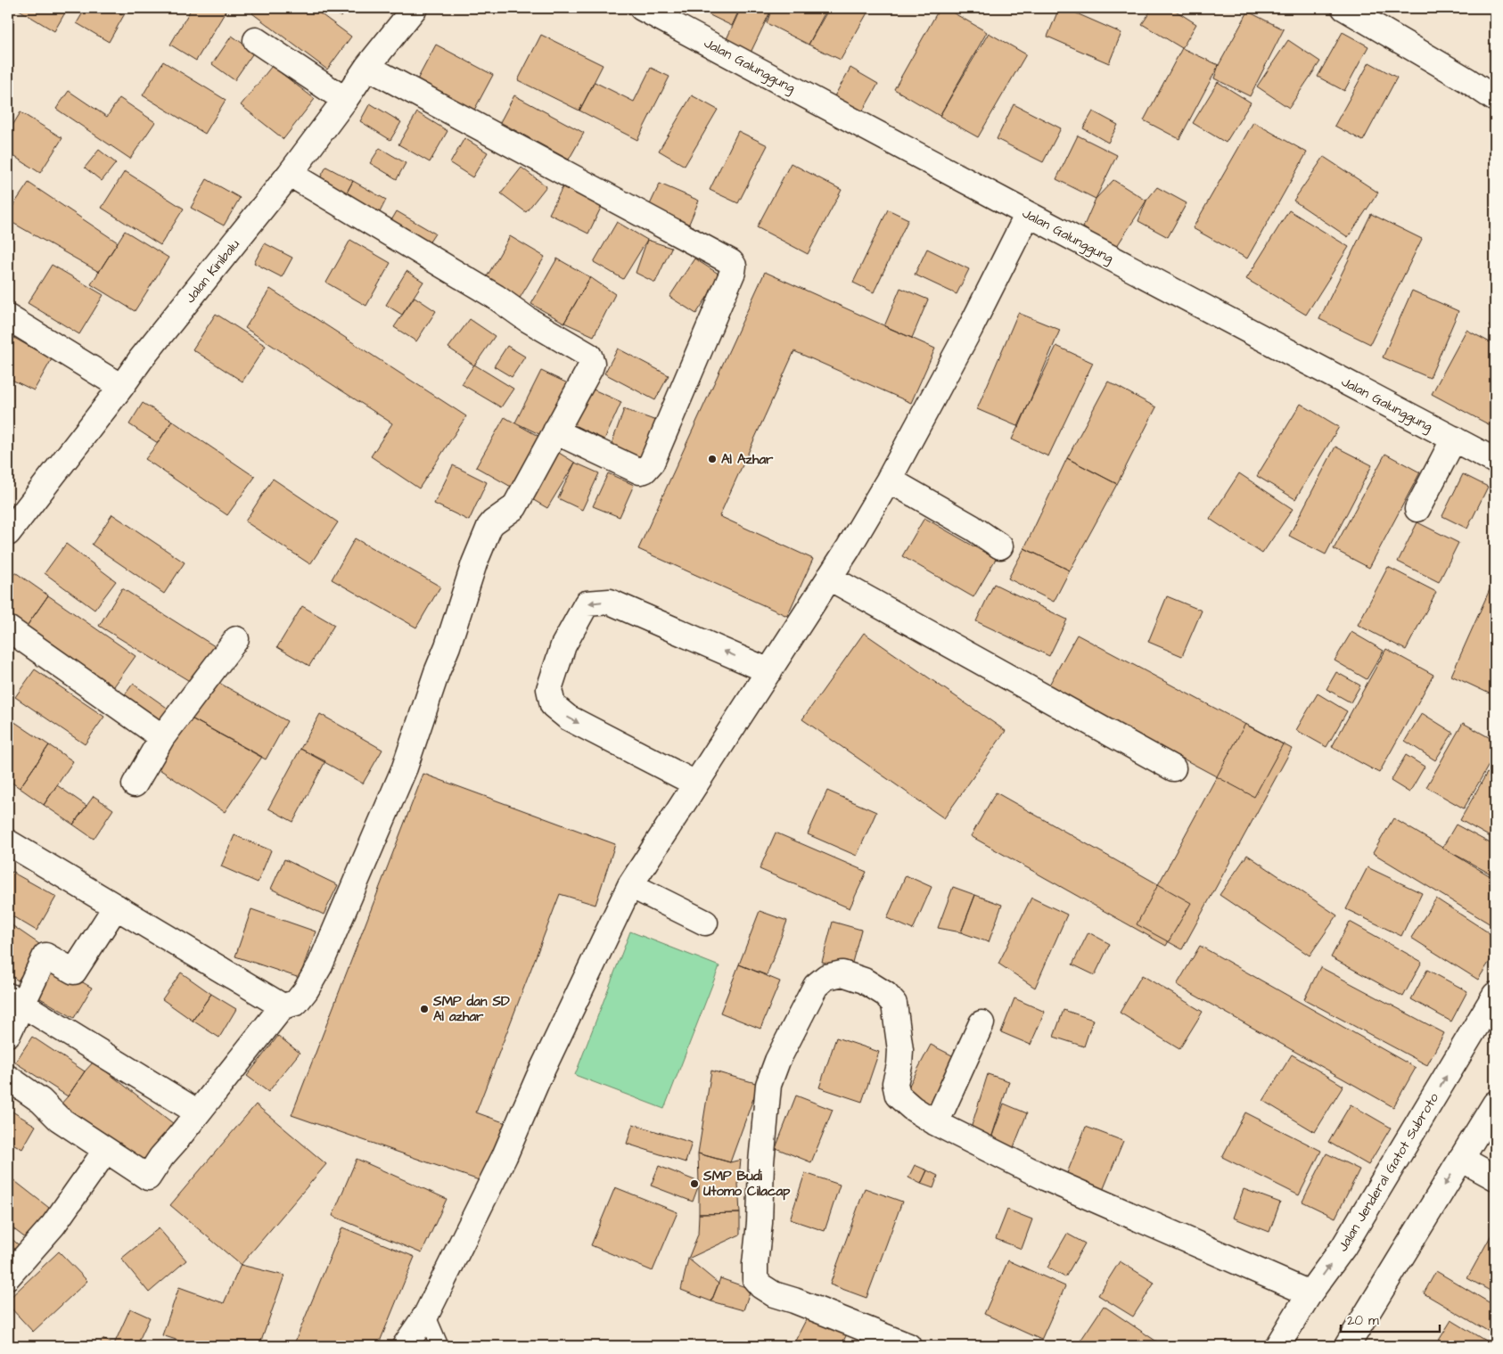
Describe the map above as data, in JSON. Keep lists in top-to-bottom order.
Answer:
{
  "streets": {
    "street": ["Jalan Galunggung", "Jalan Kinibalu", "Jalan Jenderal Gatot Subroto"]
  },
  "places": ["Al Azhar", "SMP dan SD Al azhar", "SMP Budi Utomo Cilacap"],
  "scale_bar": "20 m"
}
